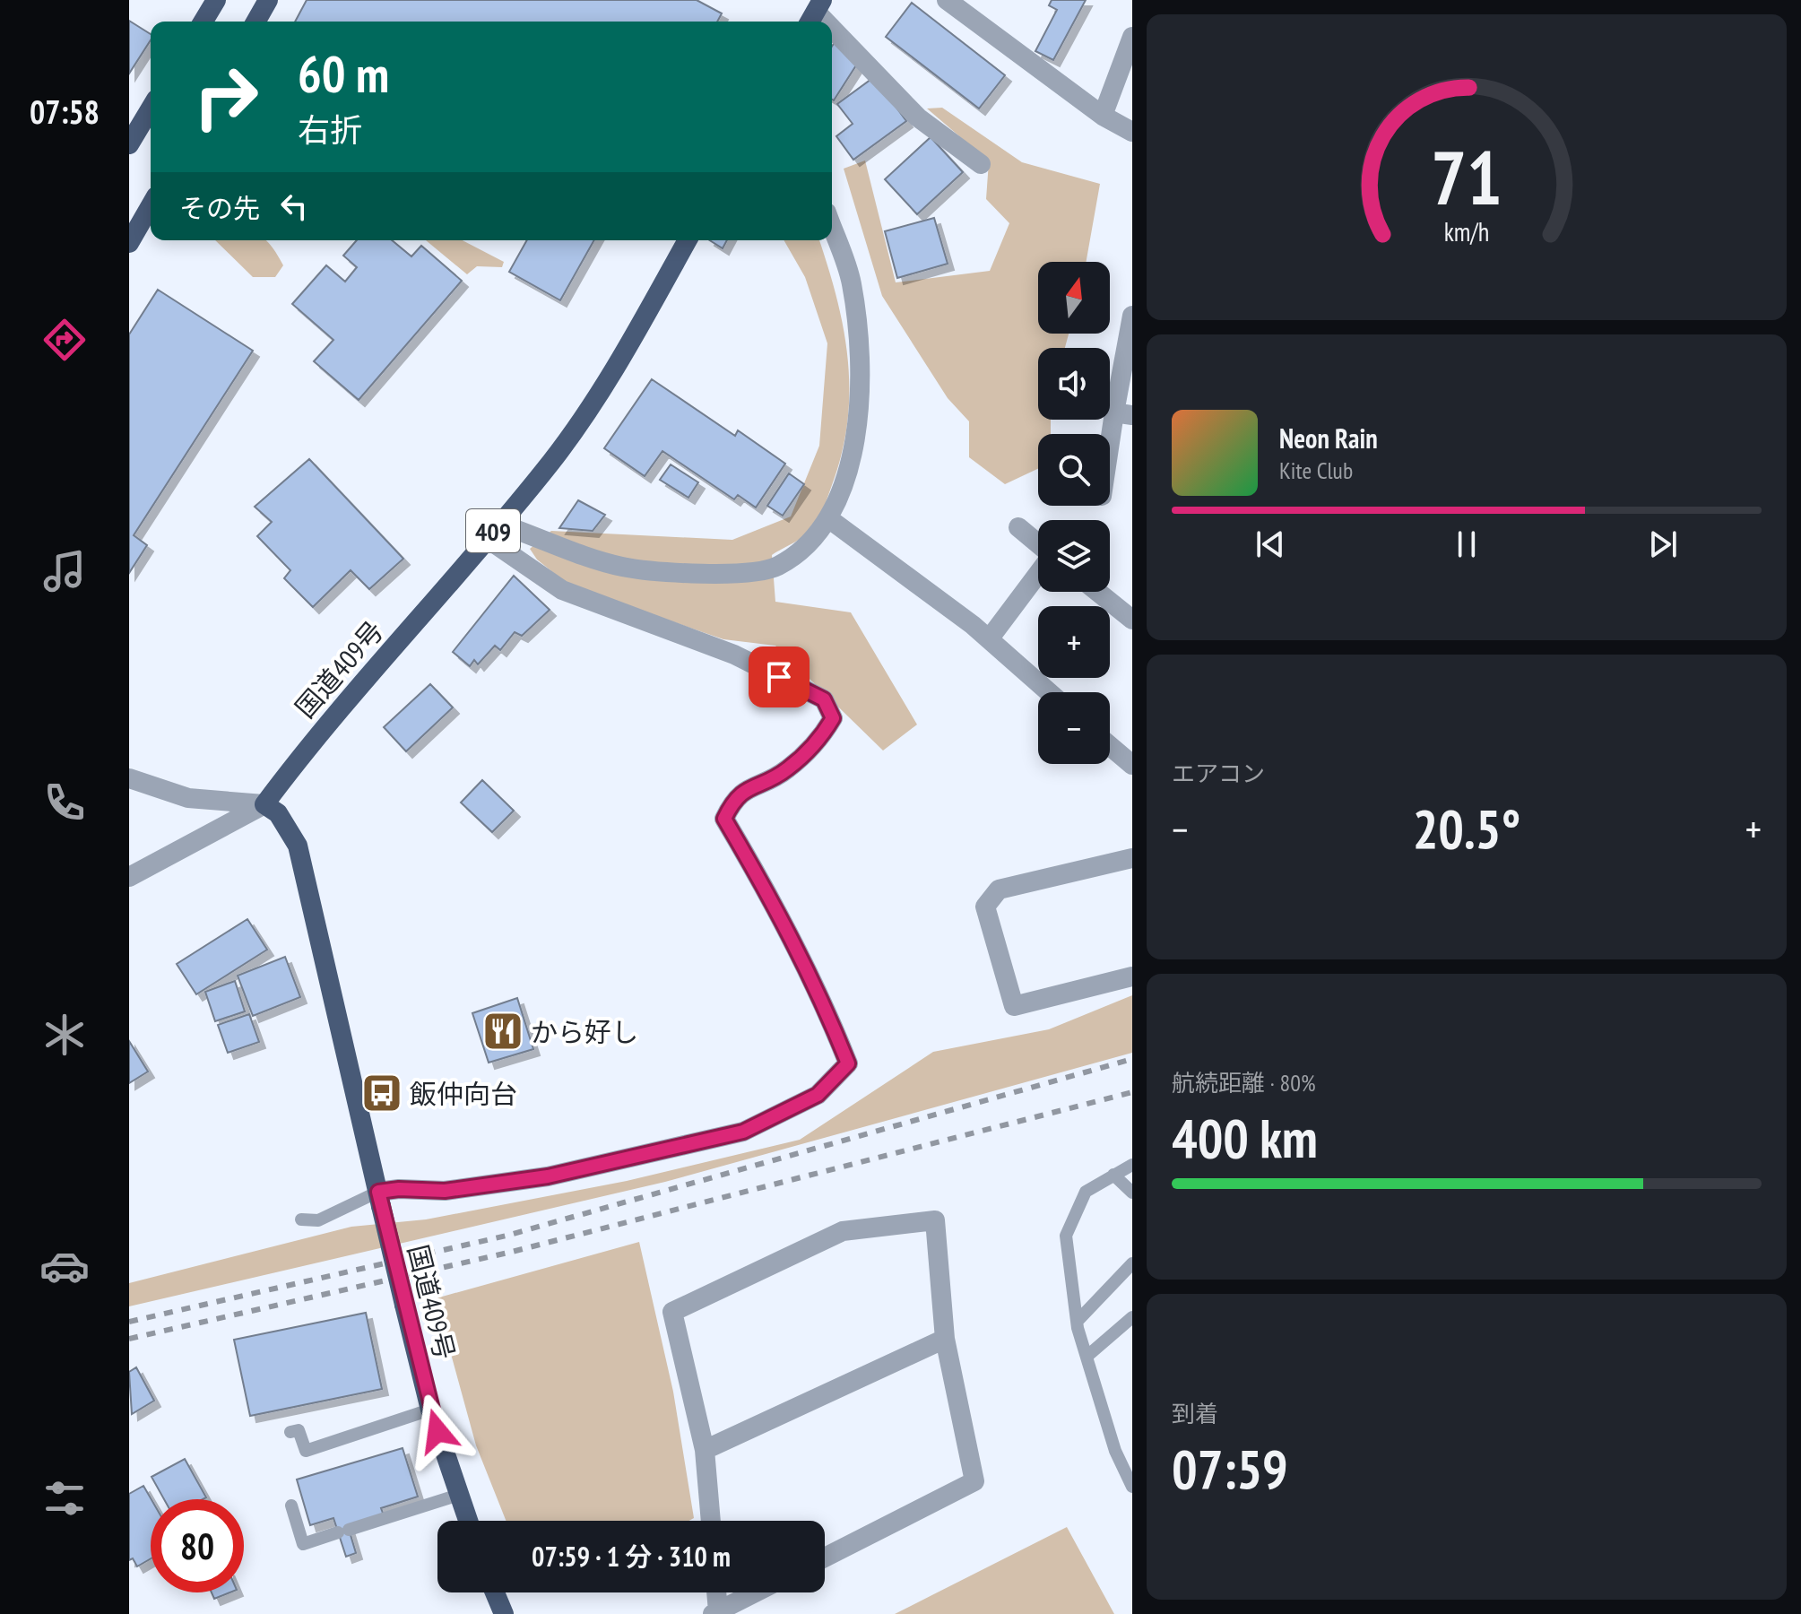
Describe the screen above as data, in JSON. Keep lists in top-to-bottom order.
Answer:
{
  "streets": {
    "highway": ["409", "国道409号"]
  },
  "places": {
    "restaurant": ["から好し"],
    "bus stop": ["飯仲向台"]
  },
  "north": "top",
  "page": {
    "tabs": "07:58",
    "turn": ["60 m", "右折"],
    "then": "その先",
    "map_buttons": ["+", "−"],
    "song": ["Neon Rain", "Kite Club"],
    "tile": [
      "エアコン",
      ["航続距離 · 80%", "400 km"],
      ["到着", "07:59"]
    ],
    "heat": ["−", "20.5°", "+"],
    "limit": "80",
    "trip": "07:59 · 1 分 · 310 m",
    "gauge": ["71", "km/h"]
  }
}
